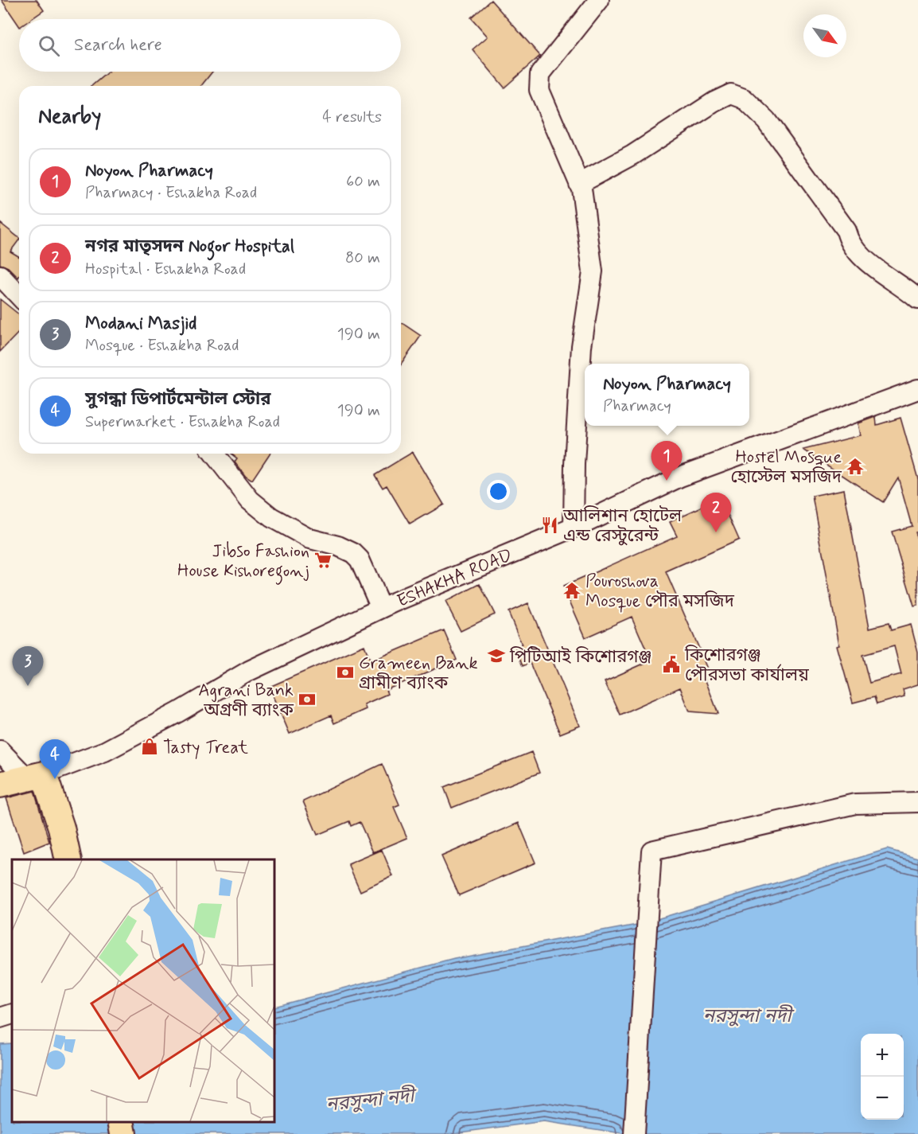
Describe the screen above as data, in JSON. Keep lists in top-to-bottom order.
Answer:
{
  "streets": {
    "main road": ["ESHAKHA ROAD"]
  },
  "water": ["নরসুন্দা নদী"],
  "places": {
    "temple": ["Hostel Mosque হোস্টেল মসজিদ", "Pouroshova Mosque পৌর মসজিদ"],
    "restaurant": ["আলিশান হোটেল এন্ড রেস্টুরেন্ট"],
    "supermarket": ["Jibso Fashion House Kishoregonj"],
    "school or university": ["পিটিআই কিশোরগঞ্জ"],
    "public building": ["কিশোরগঞ্জ পৌরসভা কার্যালয়"],
    "bank": ["Grameen Bank গ্রামীণ ব্যাংক", "Agrani Bank অগ্রণী ব্যাংক"],
    "shop": ["Tasty Treat"]
  },
  "north": "bottom right",
  "page": {
    "search": "Search here",
    "heading": ["Nearby", "4 results"],
    "list": [
      {
        "mark": "1",
        "name": "Noyon Pharmacy",
        "note": "Pharmacy · Eshakha Road",
        "value": "60 m"
      },
      {
        "mark": "2",
        "name": "নগর মাতৃসদন Nogor Hospital",
        "note": "Hospital · Eshakha Road",
        "value": "80 m"
      },
      {
        "mark": "3",
        "name": "Modani Masjid",
        "note": "Mosque · Eshakha Road",
        "value": "190 m"
      },
      {
        "mark": "4",
        "name": "সুগন্ধা ডিপার্টমেন্টাল স্টোর",
        "note": "Supermarket · Eshakha Road",
        "value": "190 m"
      }
    ],
    "popup": ["Noyon Pharmacy", "Pharmacy"],
    "pins": [
      "1",
      "2",
      "3",
      "4"
    ],
    "map_buttons": ["+", "−"]
  }
}
